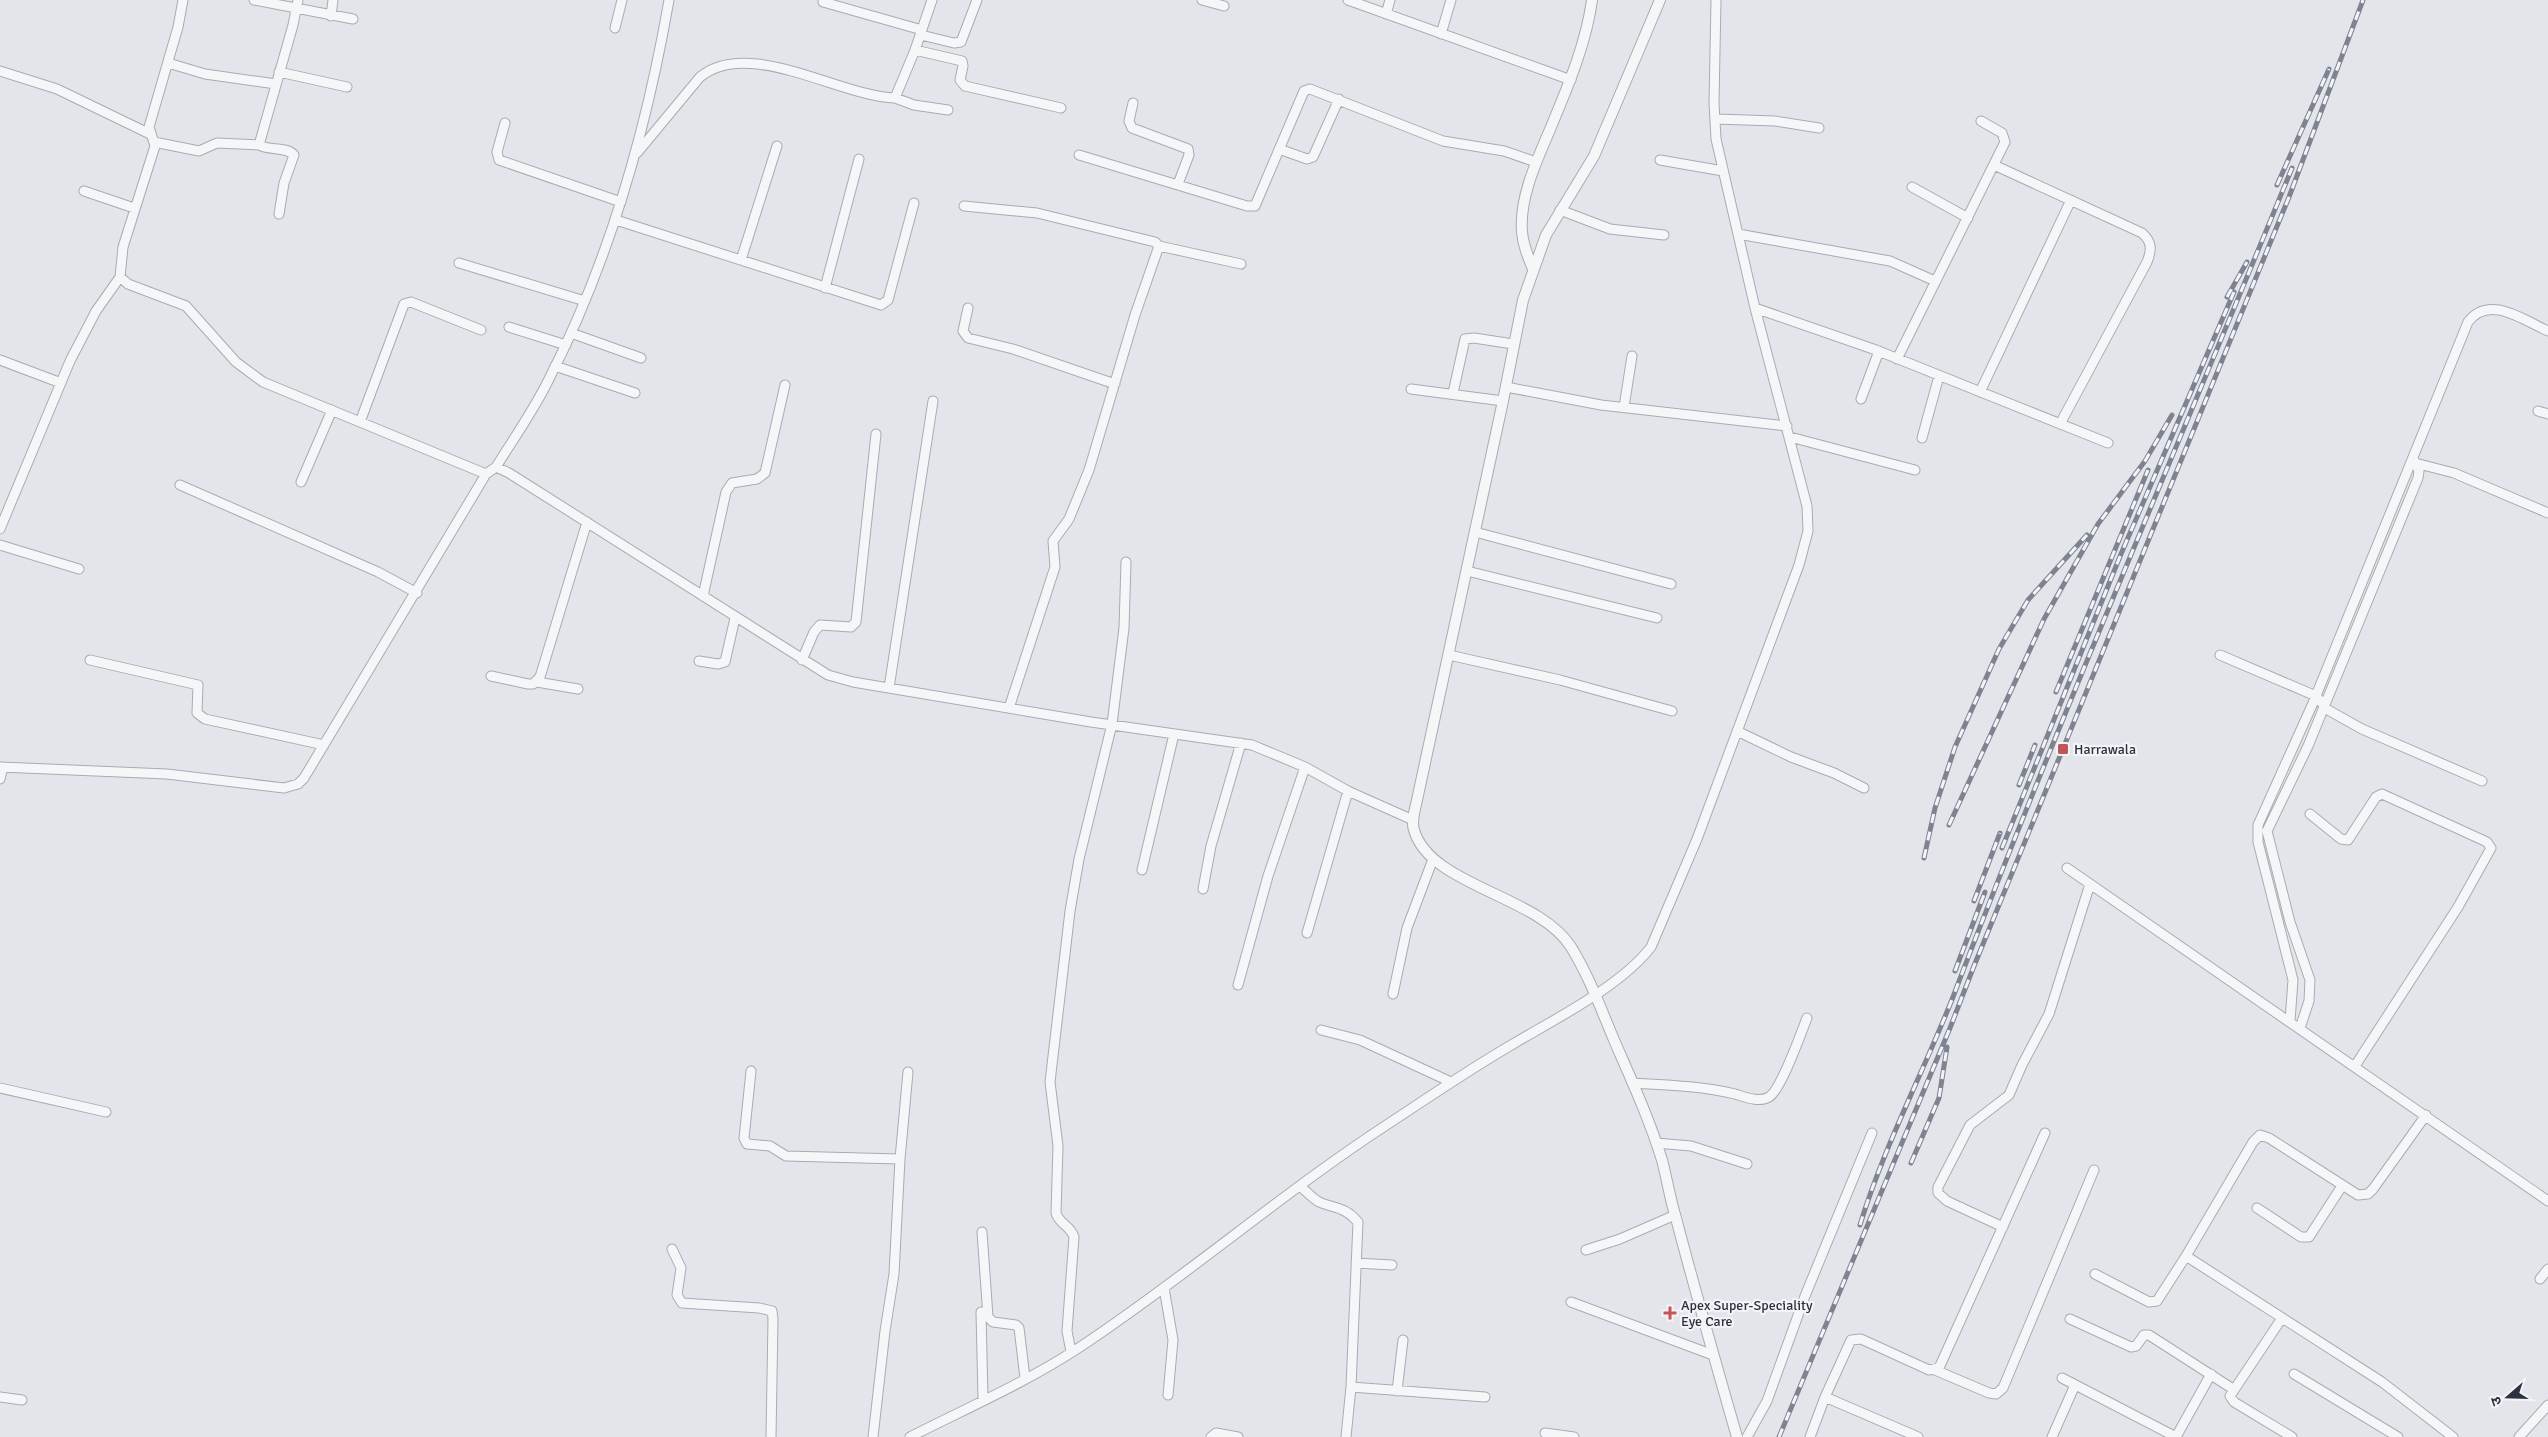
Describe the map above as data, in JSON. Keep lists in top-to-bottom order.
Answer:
{
  "places": {
    "transit": ["Harrawala"],
    "health": ["Apex Super-Speciality Eye Care"]
  },
  "north": "left"
}
